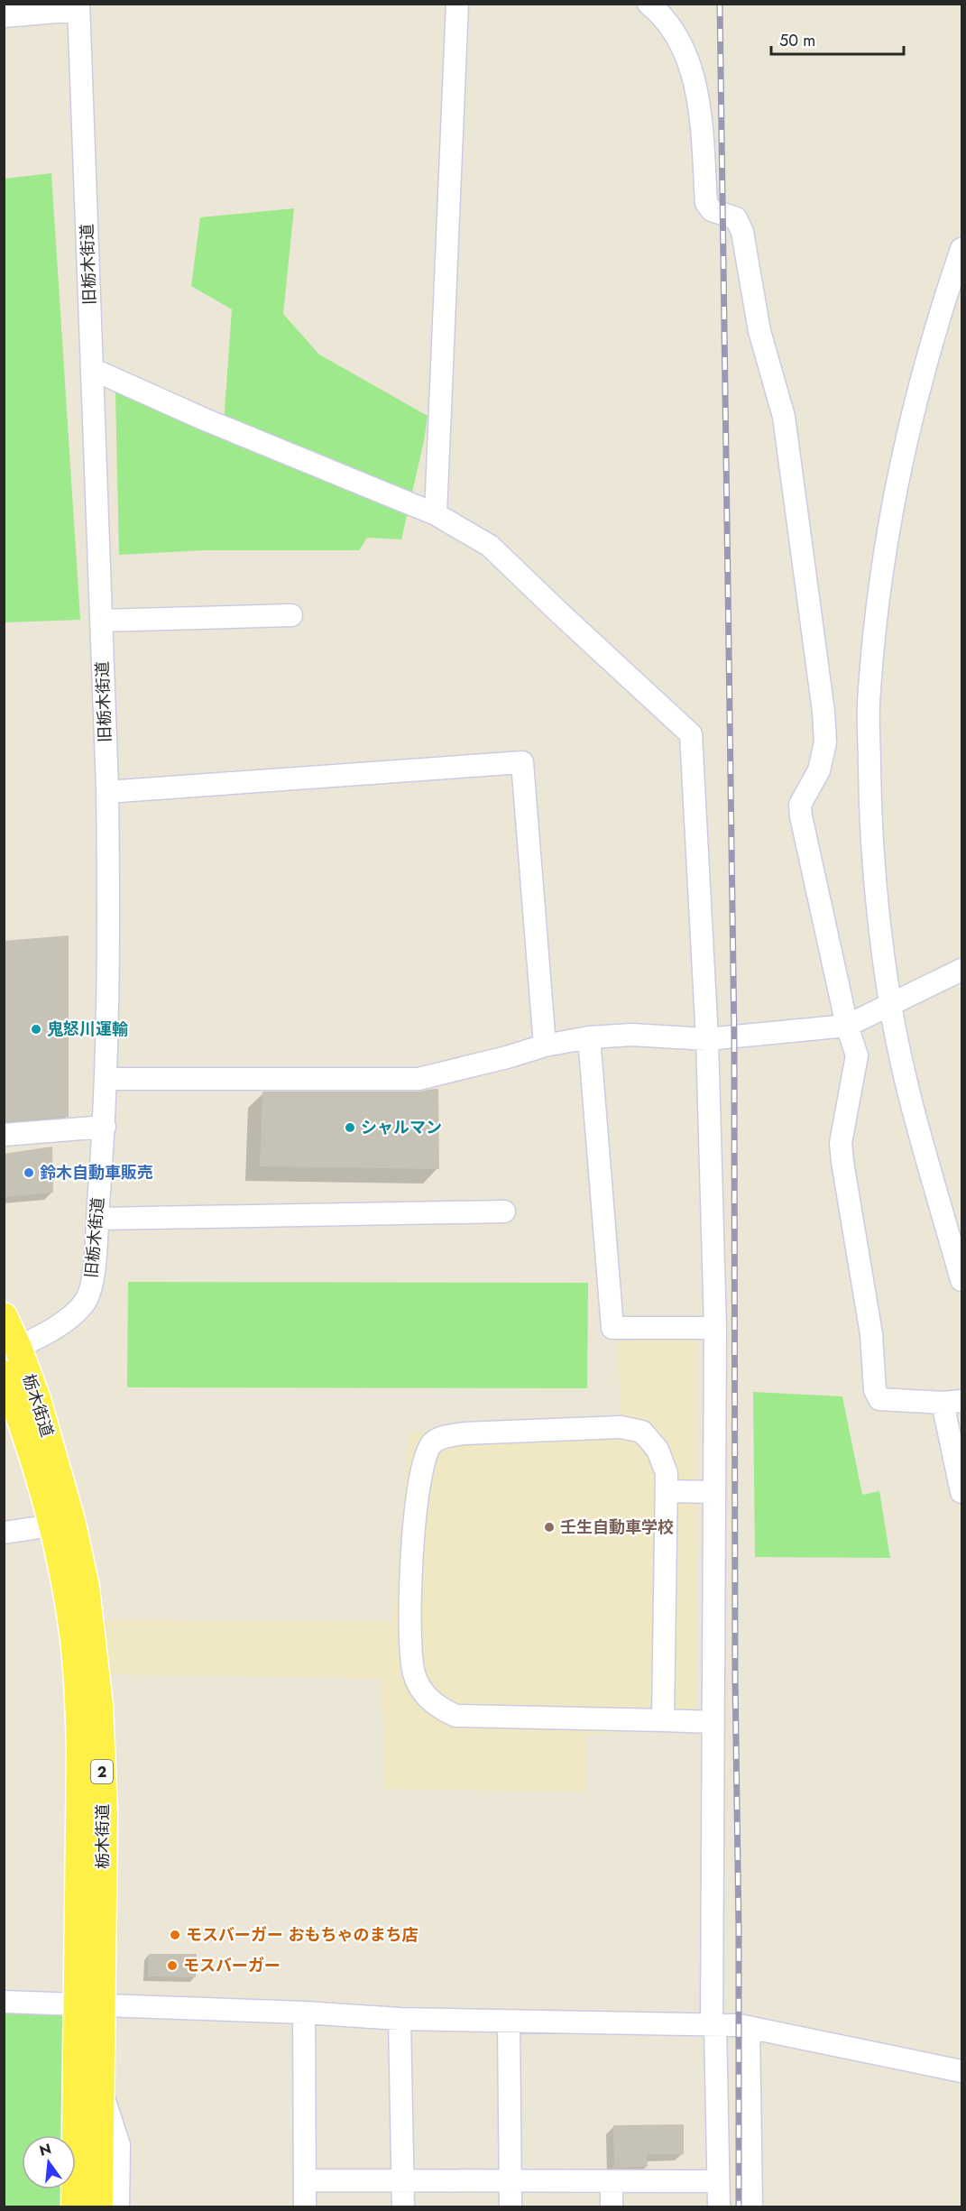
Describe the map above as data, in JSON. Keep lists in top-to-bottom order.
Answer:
{
  "streets": {
    "main road": ["栃木街道", "2"],
    "street": ["旧栃木街道"]
  },
  "crossings": [
    ["旧栃木街道", "栃木街道"],
    ["旧栃木街道", "2"],
    ["栃木街道", "2"]
  ],
  "places": [
    "鬼怒川運輸",
    "シャルマン",
    "鈴木自動車販売",
    "壬生自動車学校",
    "モスバーガー おもちゃのまち店",
    "モスバーガー"
  ],
  "scale_bar": "50 m",
  "north": "top"
}
